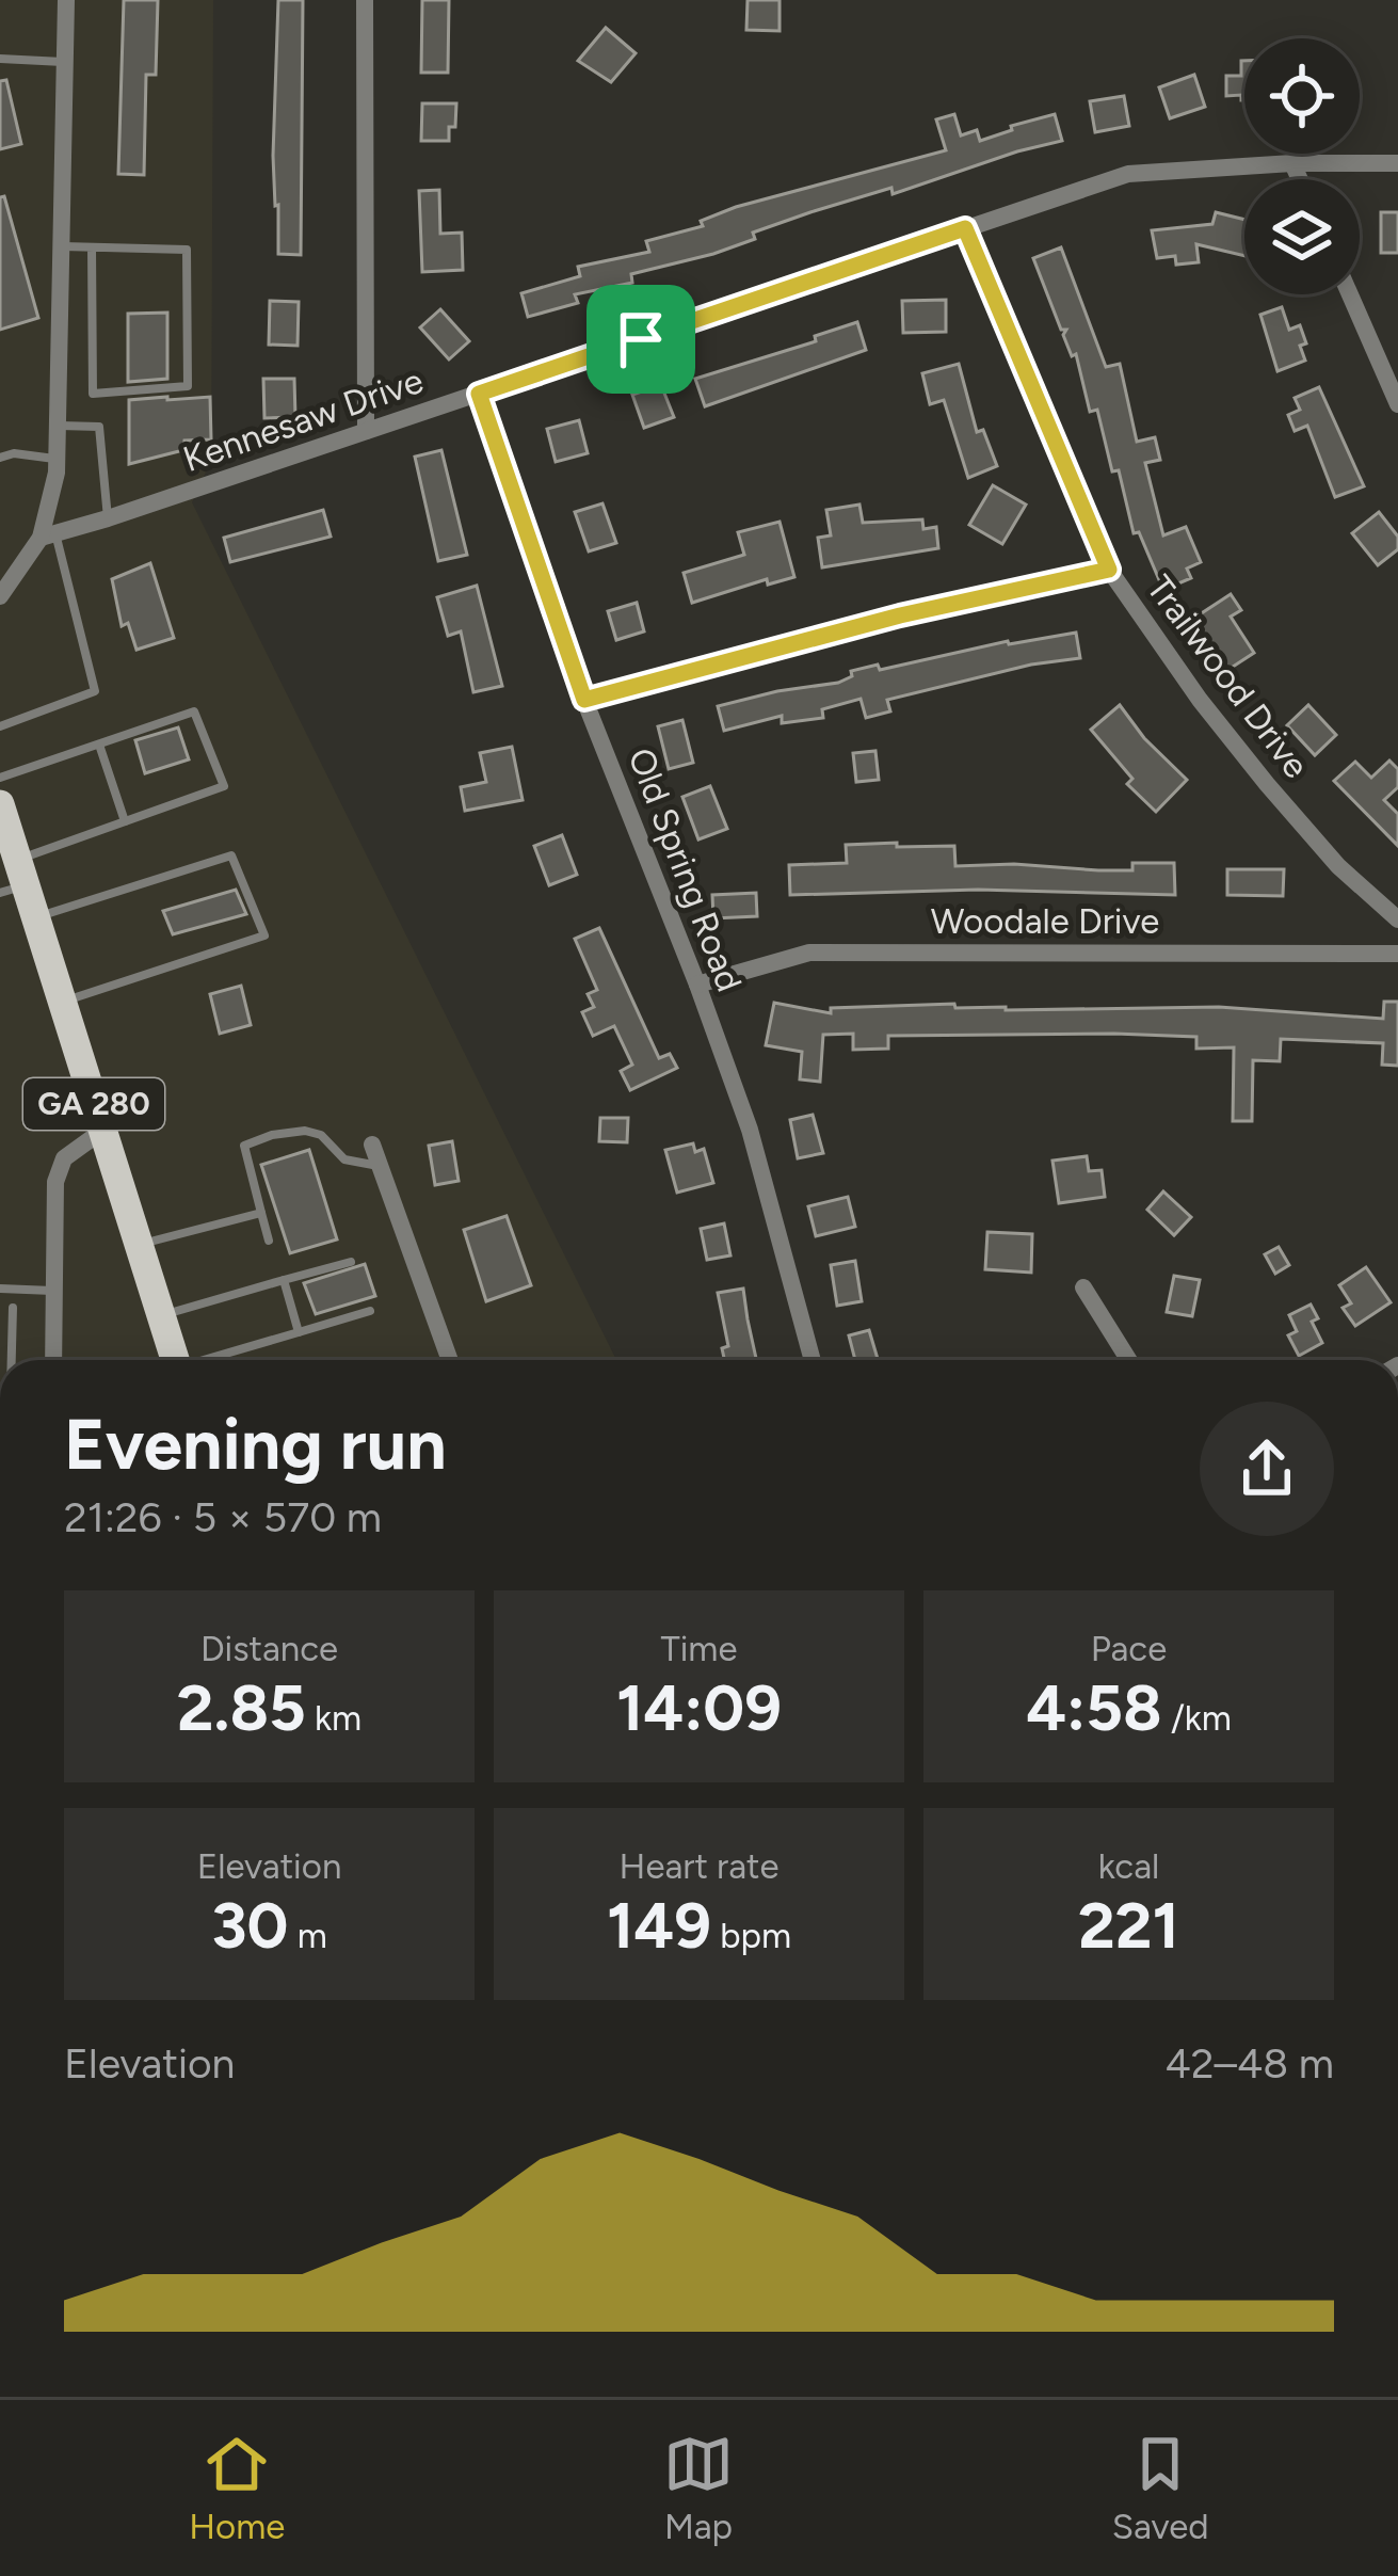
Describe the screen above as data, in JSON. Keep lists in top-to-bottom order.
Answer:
{
  "streets": {
    "main road": ["GA 280"],
    "street": [
      "Kennesaw Drive",
      "Trailwood Drive",
      "Old Spring Road",
      "Woodale Drive"
    ]
  },
  "crossings": [
    ["Kennesaw Drive", "Trailwood Drive"],
    ["Kennesaw Drive", "Old Spring Road"],
    ["Old Spring Road", "Woodale Drive"]
  ],
  "page": {
    "heading": ["Evening run", "21:26 · 5 × 570 m"],
    "stats": [
      ["Distance", "2.85 km"],
      ["Time", "14:09"],
      ["Pace", "4:58 /km"],
      ["Elevation", "30 m"],
      ["Heart rate", "149 bpm"],
      ["kcal", "221"]
    ],
    "chart": ["Elevation", "42–48 m"],
    "tabs": ["Home", "Map", "Saved"]
  }
}
